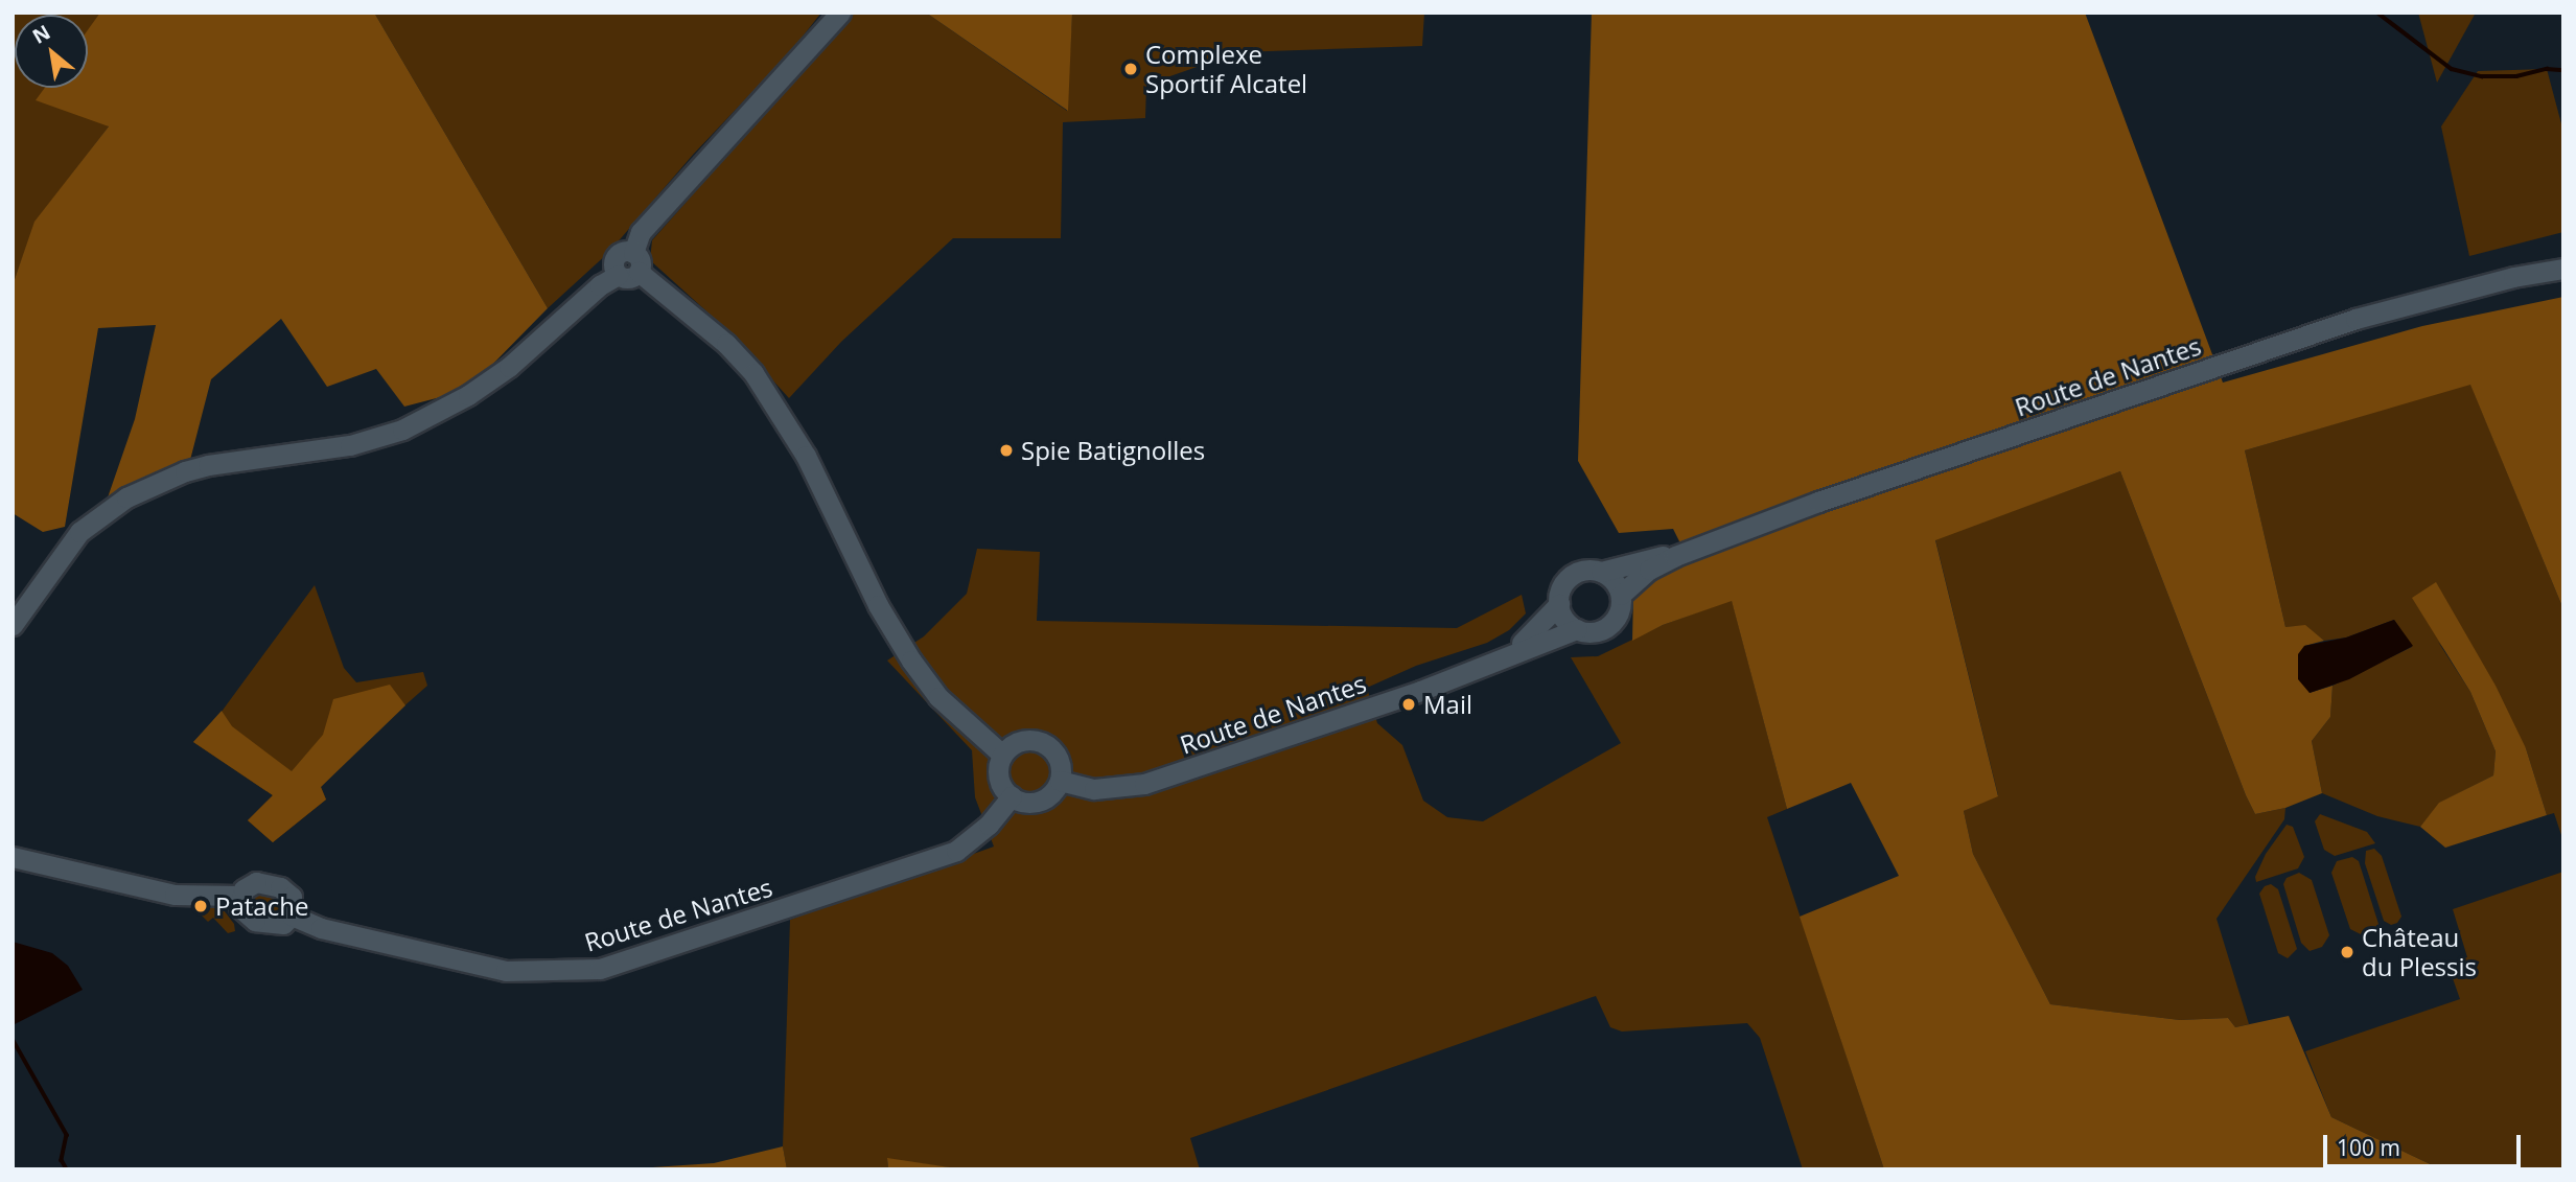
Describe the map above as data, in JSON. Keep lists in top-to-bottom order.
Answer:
{
  "streets": {
    "main road": ["Route de Nantes"]
  },
  "places": [
    "Complexe Sportif Alcatel",
    "Spie Batignolles",
    "Mail",
    "Patache",
    "Château du Plessis"
  ],
  "scale_bar": "100 m",
  "north": "top left"
}
